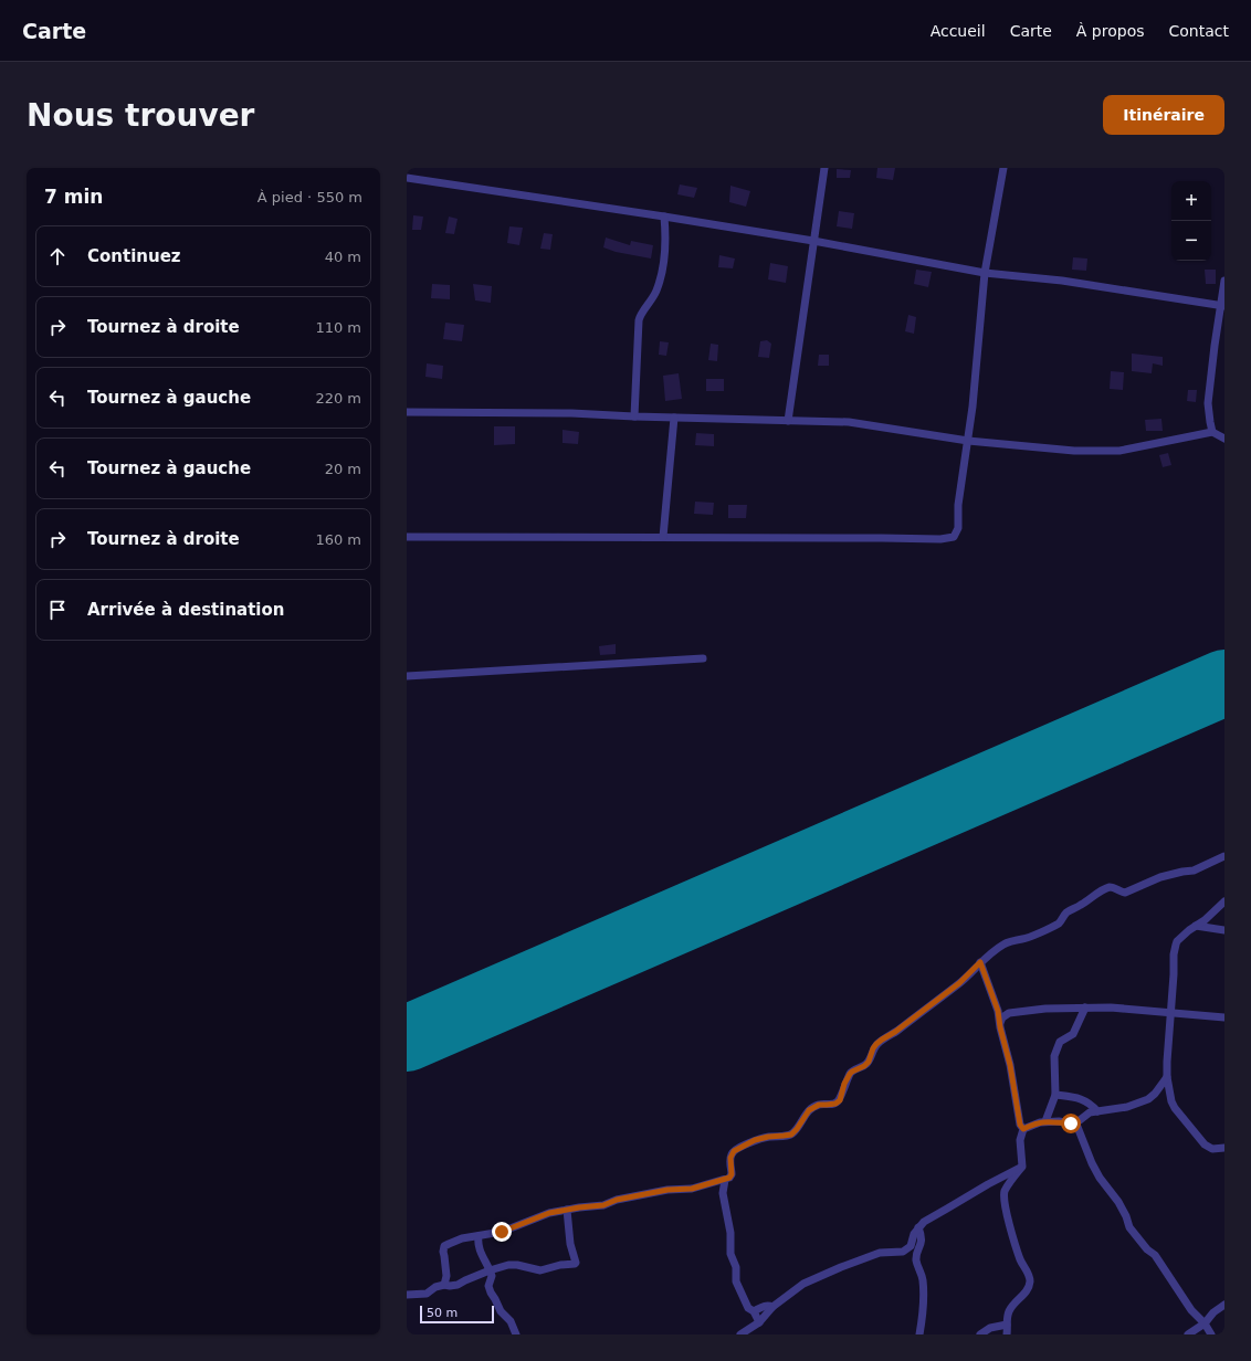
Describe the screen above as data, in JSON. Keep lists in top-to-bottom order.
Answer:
{
  "scale_bar": "50 m",
  "page": {
    "header": "Carte",
    "nav": [
      "Accueil",
      "Carte",
      "À propos",
      "Contact"
    ],
    "buttons": "Itinéraire",
    "title": "Nous trouver",
    "heading": ["7 min", "À pied · 550 m"],
    "map_buttons": ["+", "−"],
    "list": [
      ["Continuez", "40 m"],
      ["Tournez à droite", "110 m"],
      ["Tournez à gauche", "220 m"],
      ["Tournez à gauche", "20 m"],
      ["Tournez à droite", "160 m"],
      "Arrivée à destination"
    ],
    "scale": "50 m"
  }
}
